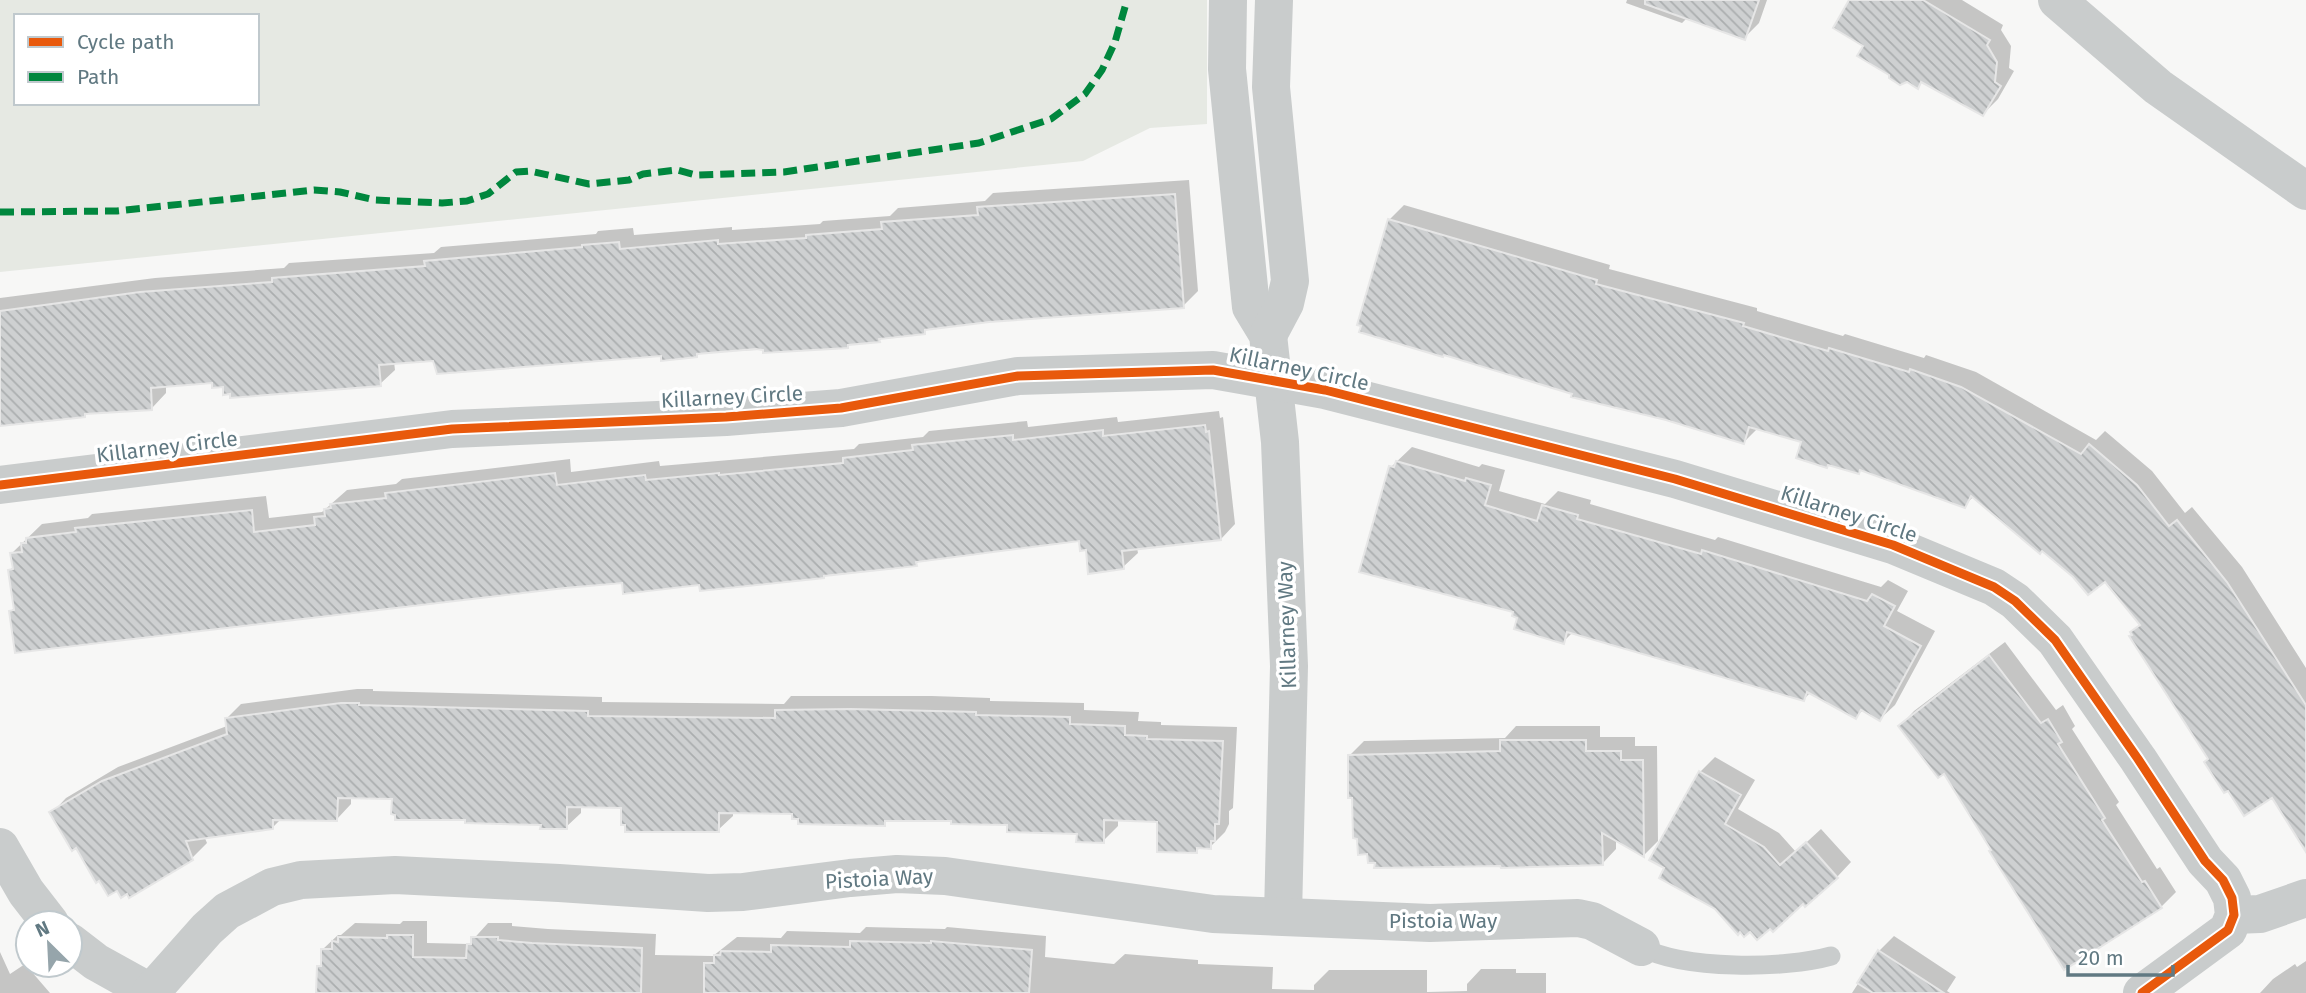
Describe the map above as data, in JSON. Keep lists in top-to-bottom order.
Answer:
{
  "streets": {
    "street": ["Killarney Circle", "Killarney Way", "Pistoia Way"]
  },
  "crossings": [
    ["Killarney Circle", "Killarney Way"],
    ["Killarney Way", "Pistoia Way"]
  ],
  "legend": ["Cycle path", "Path"],
  "scale_bar": "20 m",
  "north": "top left"
}
